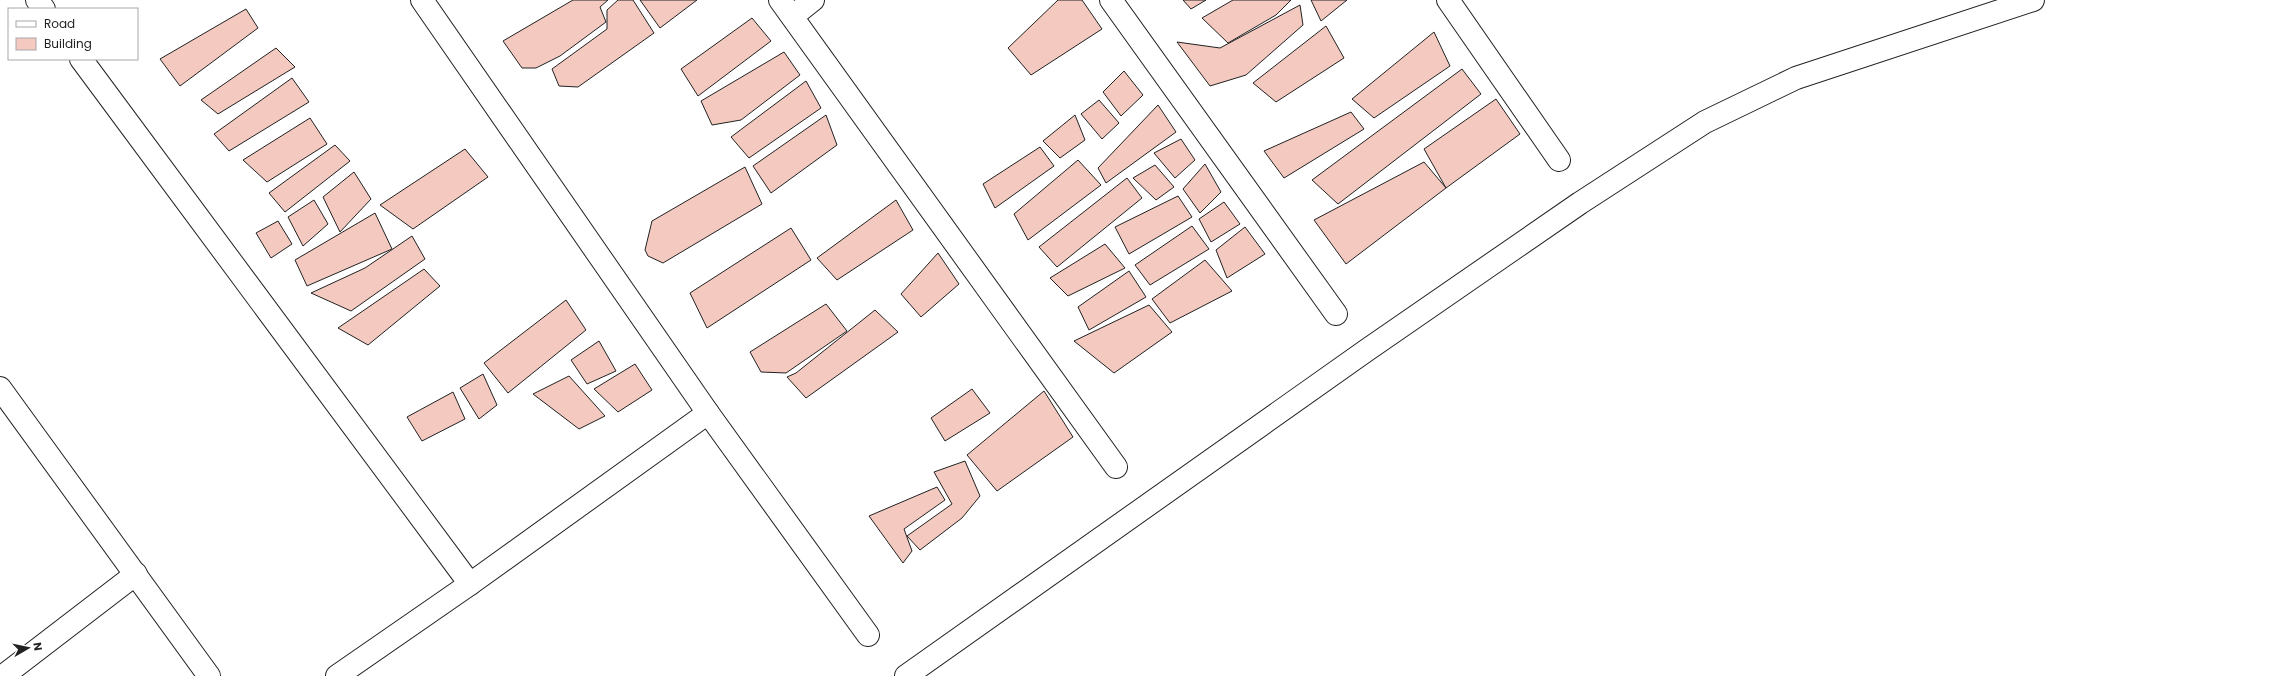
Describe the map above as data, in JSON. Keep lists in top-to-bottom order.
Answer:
{
  "legend": ["Road", "Building"],
  "north": "right"
}
